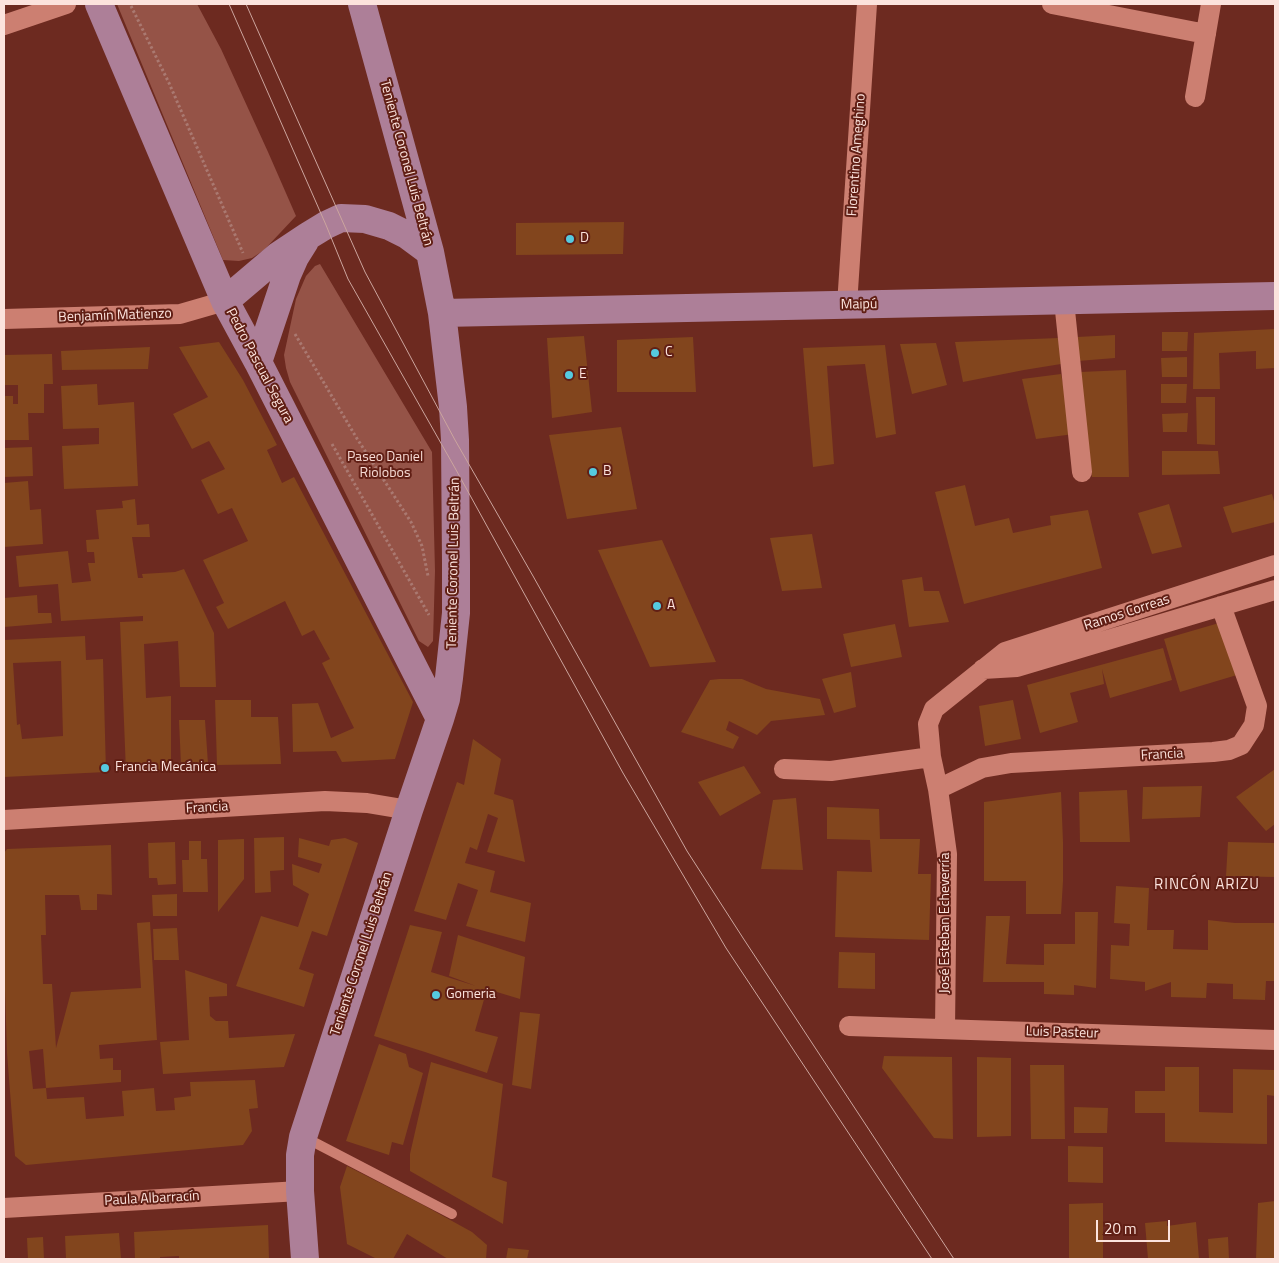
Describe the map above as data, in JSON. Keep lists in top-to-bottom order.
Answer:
{
  "streets": {
    "main road": ["Teniente Coronel Luis Beltrán", "Maipú", "Pedro Pascual Segura"],
    "street": [
      "Florentino Ameghino",
      "Benjamín Matienzo",
      "Ramos Correas",
      "Francia",
      "José Esteban Echeverría",
      "Luis Pasteur",
      "Paula Albarracín"
    ]
  },
  "crossings": [
    ["Florentino Ameghino", "Maipú"],
    ["Teniente Coronel Luis Beltrán", "Maipú"],
    ["Teniente Coronel Luis Beltrán", "Pedro Pascual Segura"],
    ["Teniente Coronel Luis Beltrán", "Francia"],
    ["Teniente Coronel Luis Beltrán", "Paula Albarracín"],
    ["Benjamín Matienzo", "Pedro Pascual Segura"],
    ["Ramos Correas", "Francia"],
    ["Ramos Correas", "José Esteban Echeverría"],
    ["Francia", "José Esteban Echeverría"],
    ["José Esteban Echeverría", "Luis Pasteur"]
  ],
  "districts": ["RINCÓN ARIZU"],
  "parks": ["Paseo Daniel Riolobos"],
  "places": [
    "D",
    "C",
    "E",
    "B",
    "A",
    "Francia Mecánica",
    "Gomeria"
  ],
  "scale_bar": "20 m"
}
